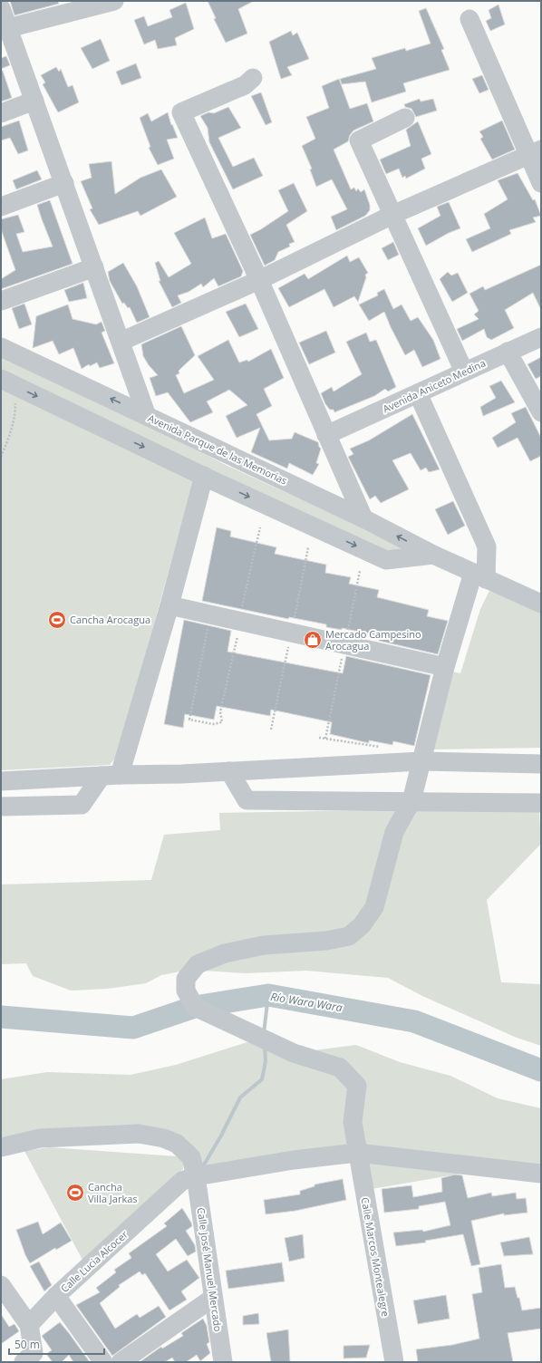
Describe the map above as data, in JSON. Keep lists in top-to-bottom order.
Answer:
{
  "streets": {
    "street": [
      "Avenida Aniceto Medina",
      "Avenida Parque de las Memorias",
      "Calle Marcos Montealegre",
      "Calle Lucia Alcocer",
      "Calle José Manuel Mercado"
    ]
  },
  "crossings": [
    ["Calle Marcos Montealegre", "Calle Lucia Alcocer"],
    ["Calle Lucia Alcocer", "Calle José Manuel Mercado"]
  ],
  "water": ["Río Wara Wara"],
  "places": {
    "sports": ["Cancha Arocagua", "Cancha Villa Jarkas"],
    "shop": ["Mercado Campesino Arocagua"]
  },
  "scale_bar": "50 m"
}
